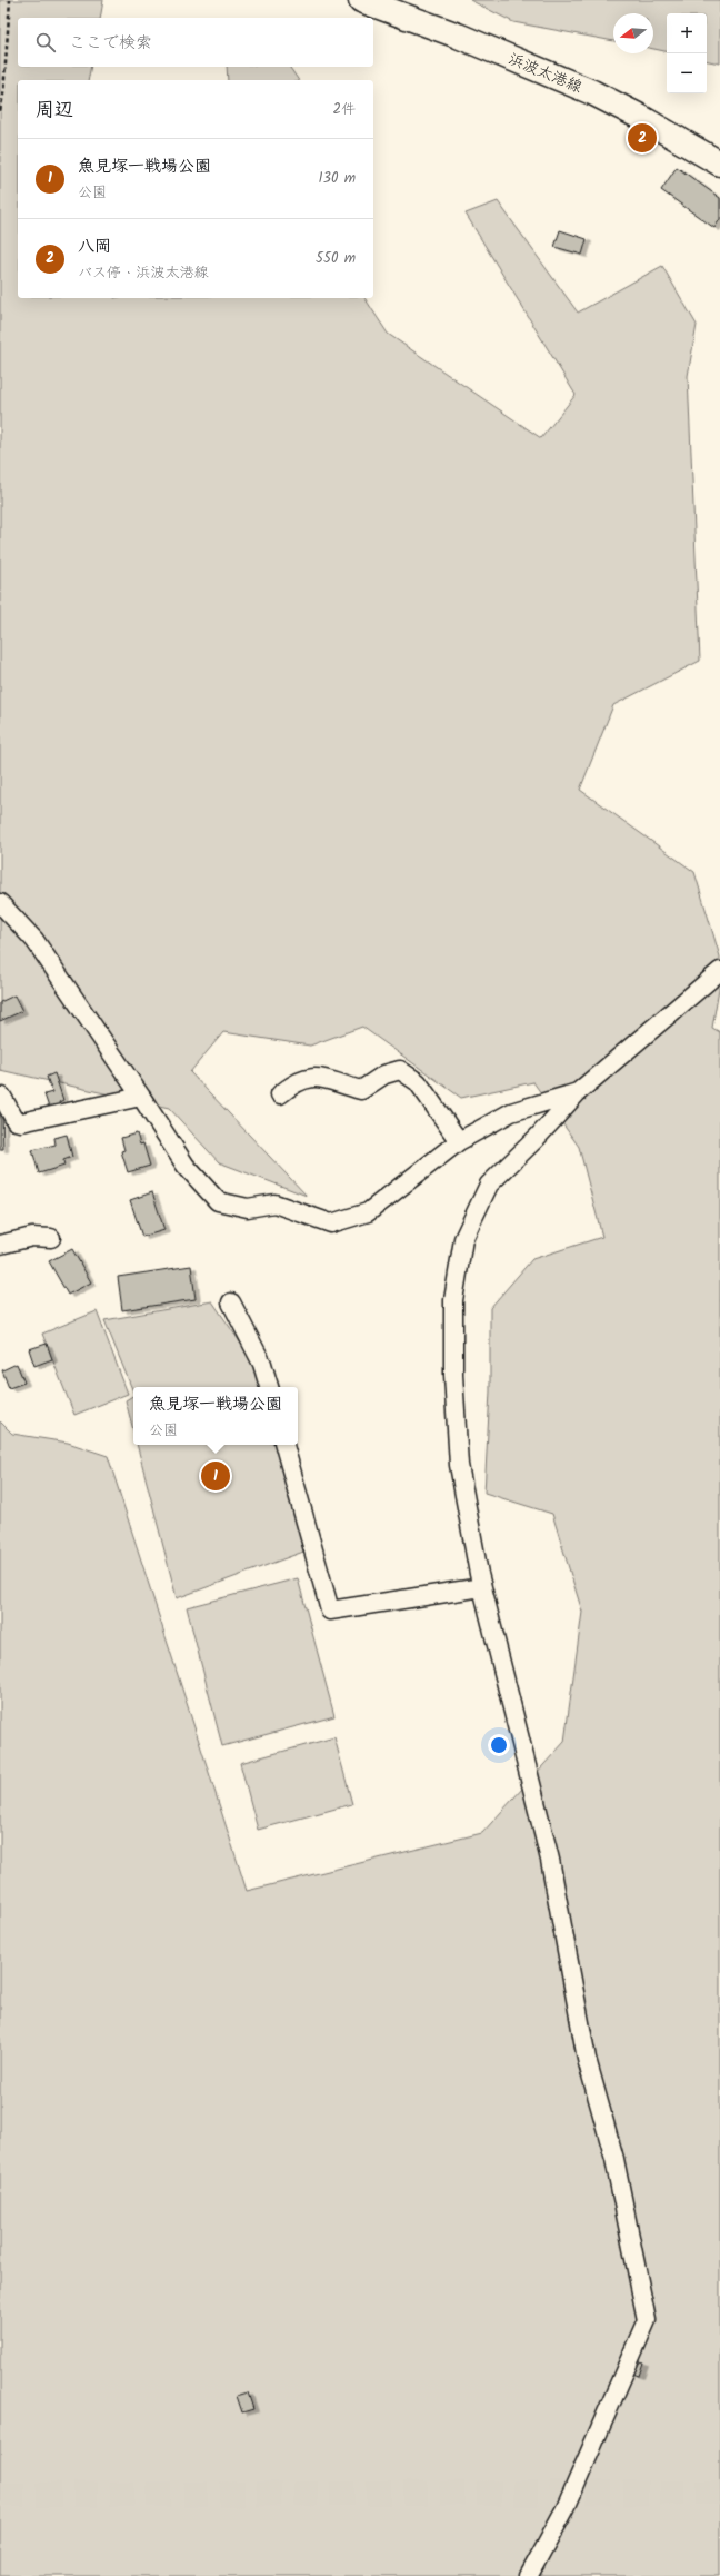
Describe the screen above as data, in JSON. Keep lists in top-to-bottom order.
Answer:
{
  "streets": {
    "main road": ["浜波太港線"]
  },
  "north": "left",
  "page": {
    "map_buttons": ["+", "−"],
    "search": "ここで検索",
    "heading": ["周辺", "2件"],
    "pins": ["2", "1"],
    "list": [
      {
        "mark": "1",
        "name": "魚見塚一戦場公園",
        "note": "公園",
        "value": "130 m"
      },
      {
        "mark": "2",
        "name": "八岡",
        "note": "バス停 · 浜波太港線",
        "value": "550 m"
      }
    ],
    "popup": ["魚見塚一戦場公園", "公園"]
  }
}
